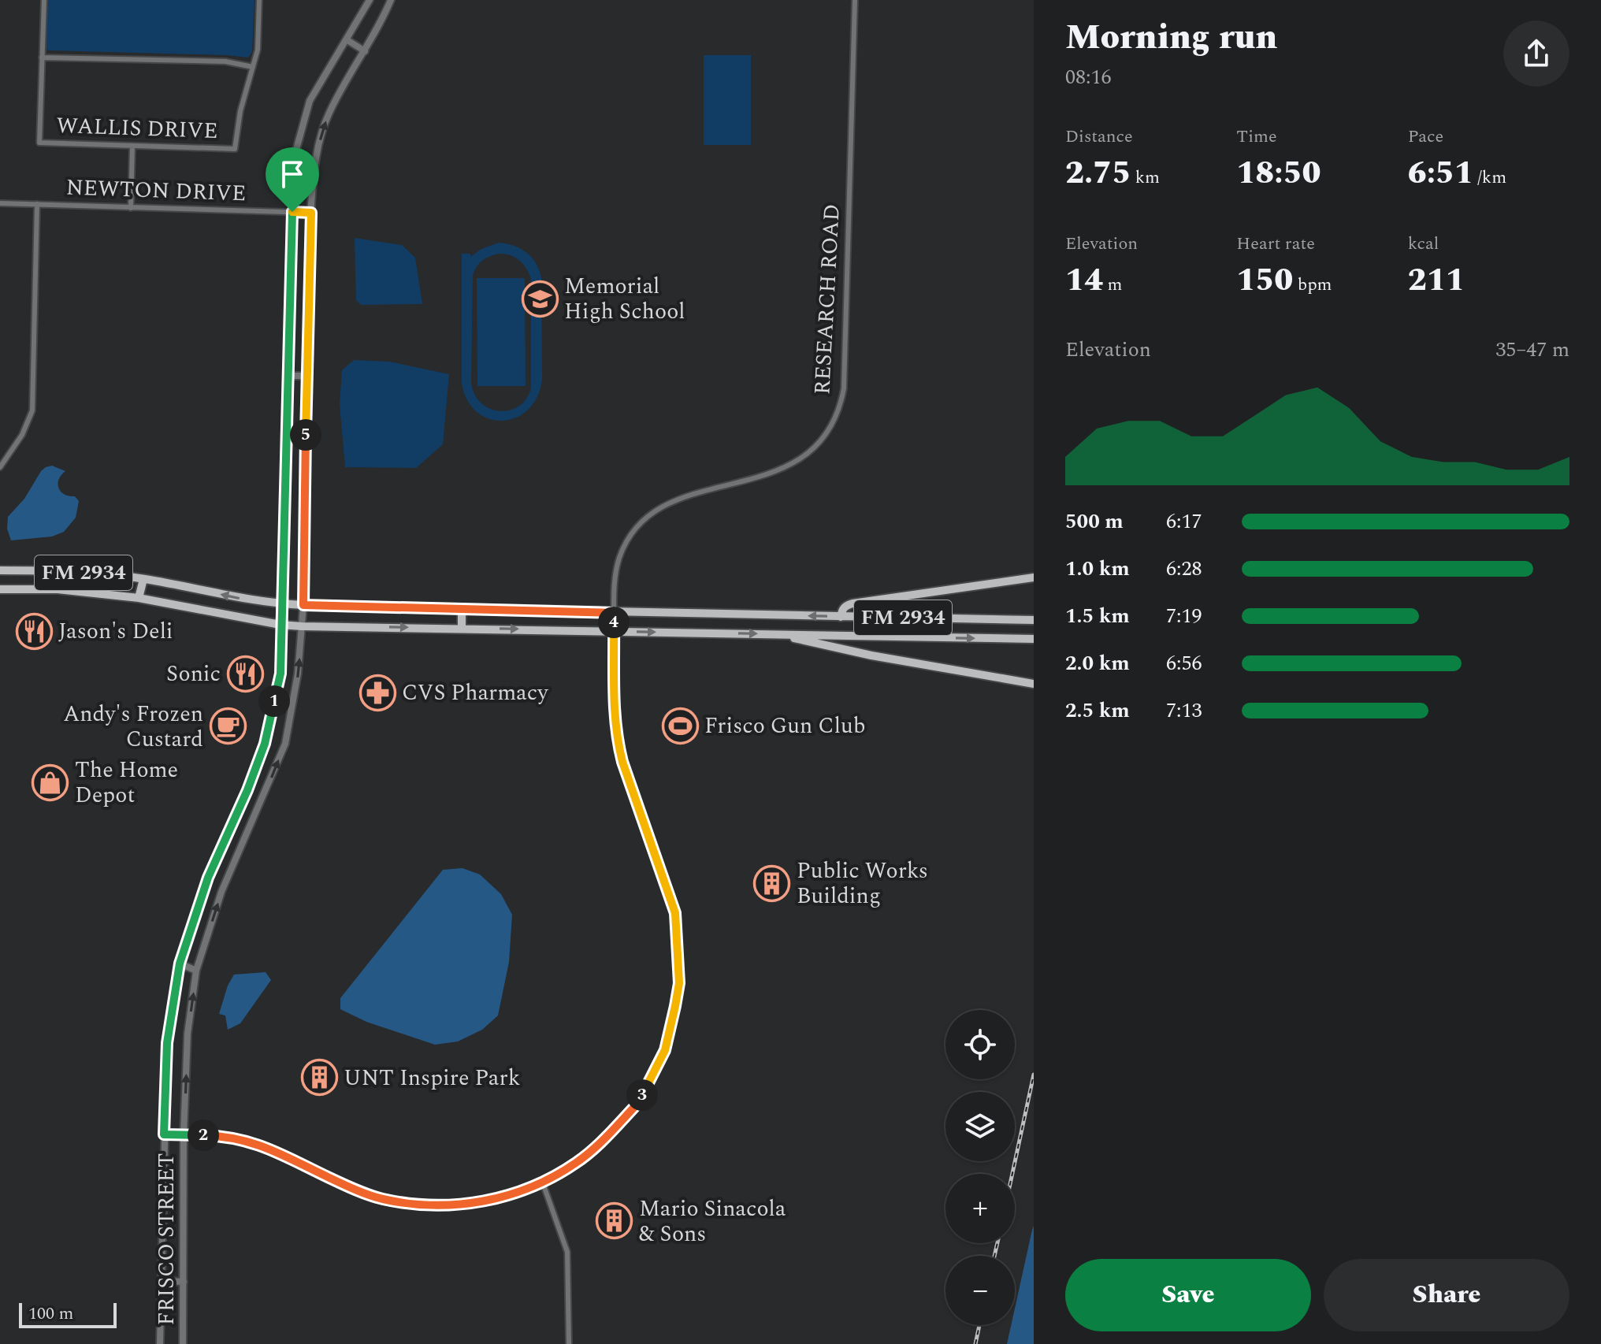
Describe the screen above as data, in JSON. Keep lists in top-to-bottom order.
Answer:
{
  "streets": {
    "main road": ["FM 2934"],
    "street": [
      "WALLIS DRIVE",
      "NEWTON DRIVE",
      "RESEARCH ROAD",
      "FRISCO STREET"
    ]
  },
  "crossings": [
    ["NEWTON DRIVE", "FRISCO STREET"],
    ["RESEARCH ROAD", "FM 2934"],
    ["RESEARCH ROAD", "FRISCO STREET"],
    ["FM 2934", "FRISCO STREET"]
  ],
  "places": {
    "school or university": ["Memorial High School"],
    "restaurant": ["Jason's Deli", "Sonic"],
    "pharmacy": ["CVS Pharmacy"],
    "sports": ["Frisco Gun Club"],
    "cafe": ["Andy's Frozen Custard"],
    "shop": ["The Home Depot"],
    "building": ["Public Works Building", "UNT Inspire Park", "Mario Sinacola & Sons"]
  },
  "scale_bar": "100 m",
  "page": {
    "heading": ["Morning run", "08:16"],
    "stats": [
      ["Distance", "2.75 km"],
      ["Time", "18:50"],
      ["Pace", "6:51 /km"],
      ["Elevation", "14 m"],
      ["Heart rate", "150 bpm"],
      ["kcal", "211"]
    ],
    "chart": ["Elevation", "35–47 m"],
    "pins": [
      "5",
      "4",
      "1",
      "3",
      "2"
    ],
    "list": [
      {
        "name": "500 m",
        "note": "6:17"
      },
      {
        "name": "1.0 km",
        "note": "6:28"
      },
      {
        "name": "1.5 km",
        "note": "7:19"
      },
      {
        "name": "2.0 km",
        "note": "6:56"
      },
      {
        "name": "2.5 km",
        "note": "7:13"
      }
    ],
    "map_buttons": ["+", "−"],
    "buttons": ["Save", "Share"],
    "scale": "100 m"
  }
}
